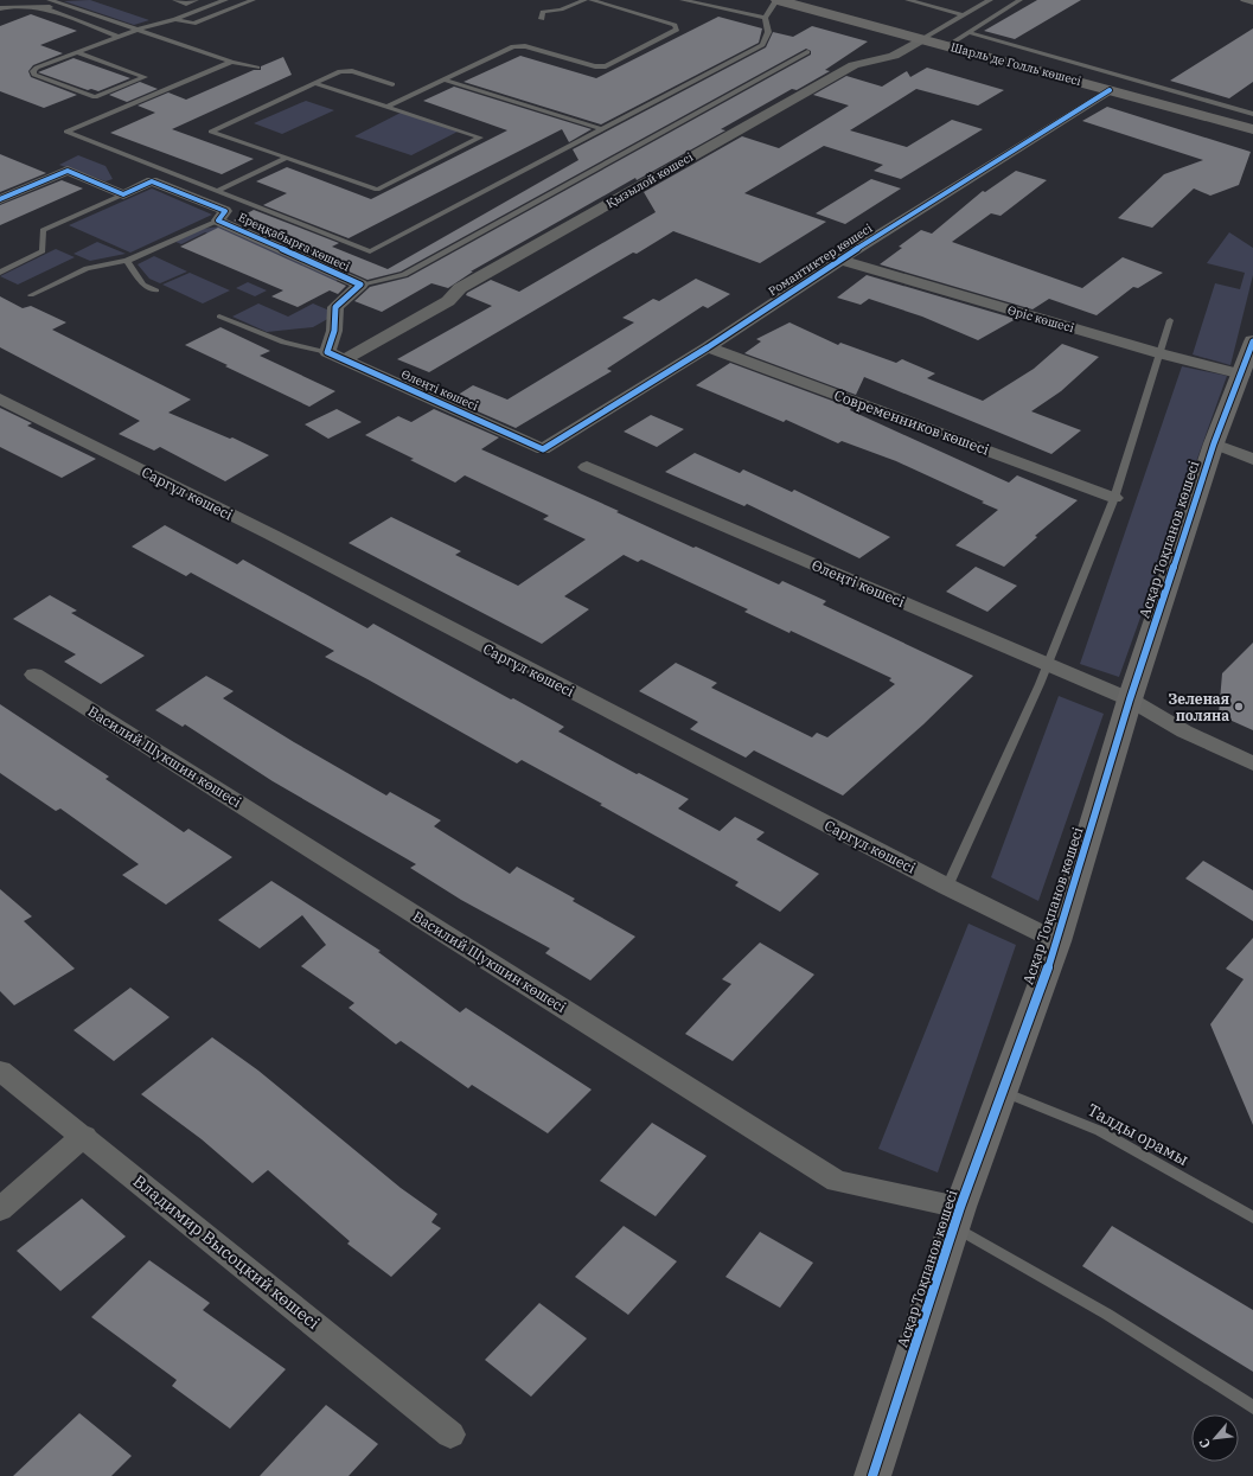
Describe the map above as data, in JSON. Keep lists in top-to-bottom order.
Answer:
{
  "streets": {
    "street": [
      "Шарль де Голль көшесі",
      "Қызылой көшесі",
      "Ереңқабырға көшесі",
      "Романтиктер көшесі",
      "Өріс көшесі",
      "Өлеңті көшесі",
      "Современников көшесі",
      "Саргүл көшесі",
      "Асқар Тоқпанов көшесі",
      "Василий Шукшин көшесі",
      "Владимир Высоцкий көшесі"
    ],
    "lane": ["Талды орамы"]
  },
  "crossings": [
    ["Шарль де Голль көшесі", "Қызылой көшесі"],
    ["Шарль де Голль көшесі", "Романтиктер көшесі"],
    ["Қызылой көшесі", "Өлеңті көшесі"],
    ["Романтиктер көшесі", "Өріс көшесі"],
    ["Романтиктер көшесі", "Өлеңті көшесі"],
    ["Романтиктер көшесі", "Современников көшесі"],
    ["Өріс көшесі", "Асқар Тоқпанов көшесі"],
    ["Өлеңті көшесі", "Асқар Тоқпанов көшесі"],
    ["Саргүл көшесі", "Асқар Тоқпанов көшесі"],
    ["Асқар Тоқпанов көшесі", "Василий Шукшин көшесі"],
    ["Асқар Тоқпанов көшесі", "Талды орамы"]
  ],
  "places": ["Зеленая поляна"],
  "north": "bottom left"
}
